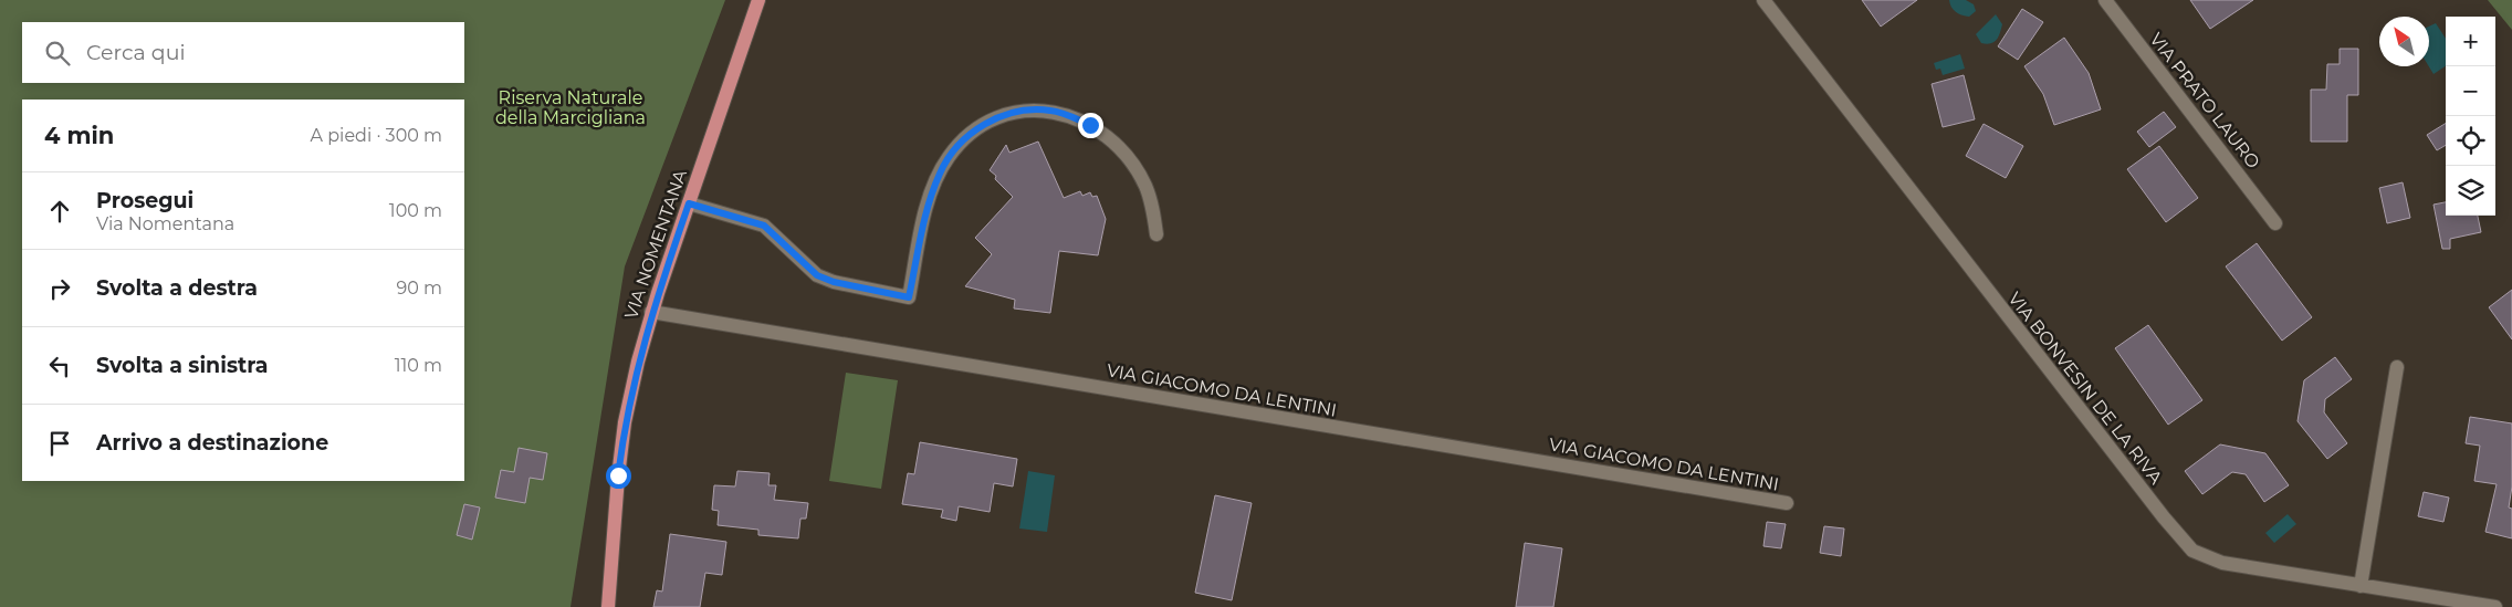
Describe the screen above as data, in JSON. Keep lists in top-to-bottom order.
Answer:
{
  "streets": {
    "main road": ["VIA NOMENTANA"],
    "street": ["VIA PRATO LAURO", "VIA BONVESIN DE LA RIVA", "VIA GIACOMO DA LENTINI"]
  },
  "crossings": [
    ["VIA NOMENTANA", "VIA GIACOMO DA LENTINI"]
  ],
  "parks": ["Riserva Naturale della Marcigliana"],
  "north": "top left",
  "page": {
    "map_buttons": ["+", "−"],
    "search": "Cerca qui",
    "heading": ["4 min", "A piedi · 300 m"],
    "list": [
      ["Prosegui", "Via Nomentana", "100 m"],
      ["Svolta a destra", "90 m"],
      ["Svolta a sinistra", "110 m"],
      "Arrivo a destinazione"
    ]
  }
}
